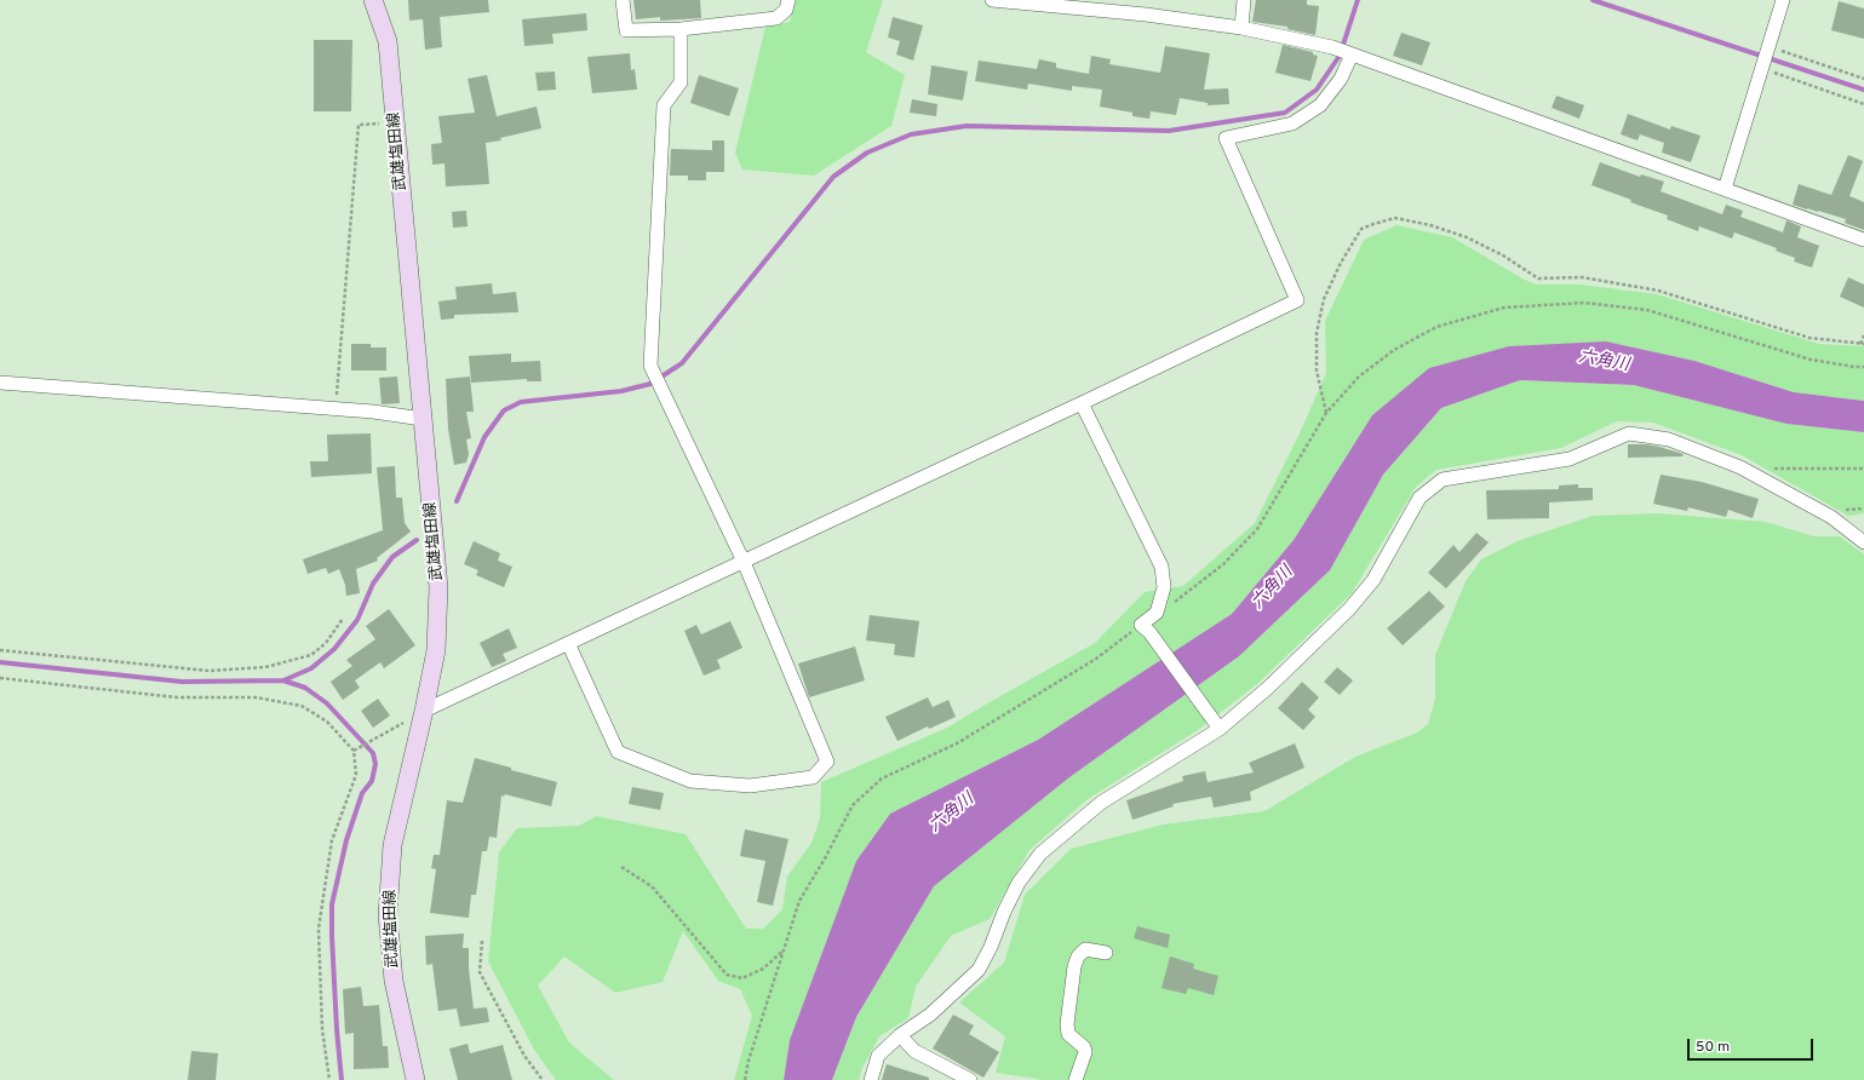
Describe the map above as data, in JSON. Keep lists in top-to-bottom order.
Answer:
{
  "streets": {
    "main road": ["武雄塩田線"]
  },
  "water": ["六角川"],
  "scale_bar": "50 m"
}
